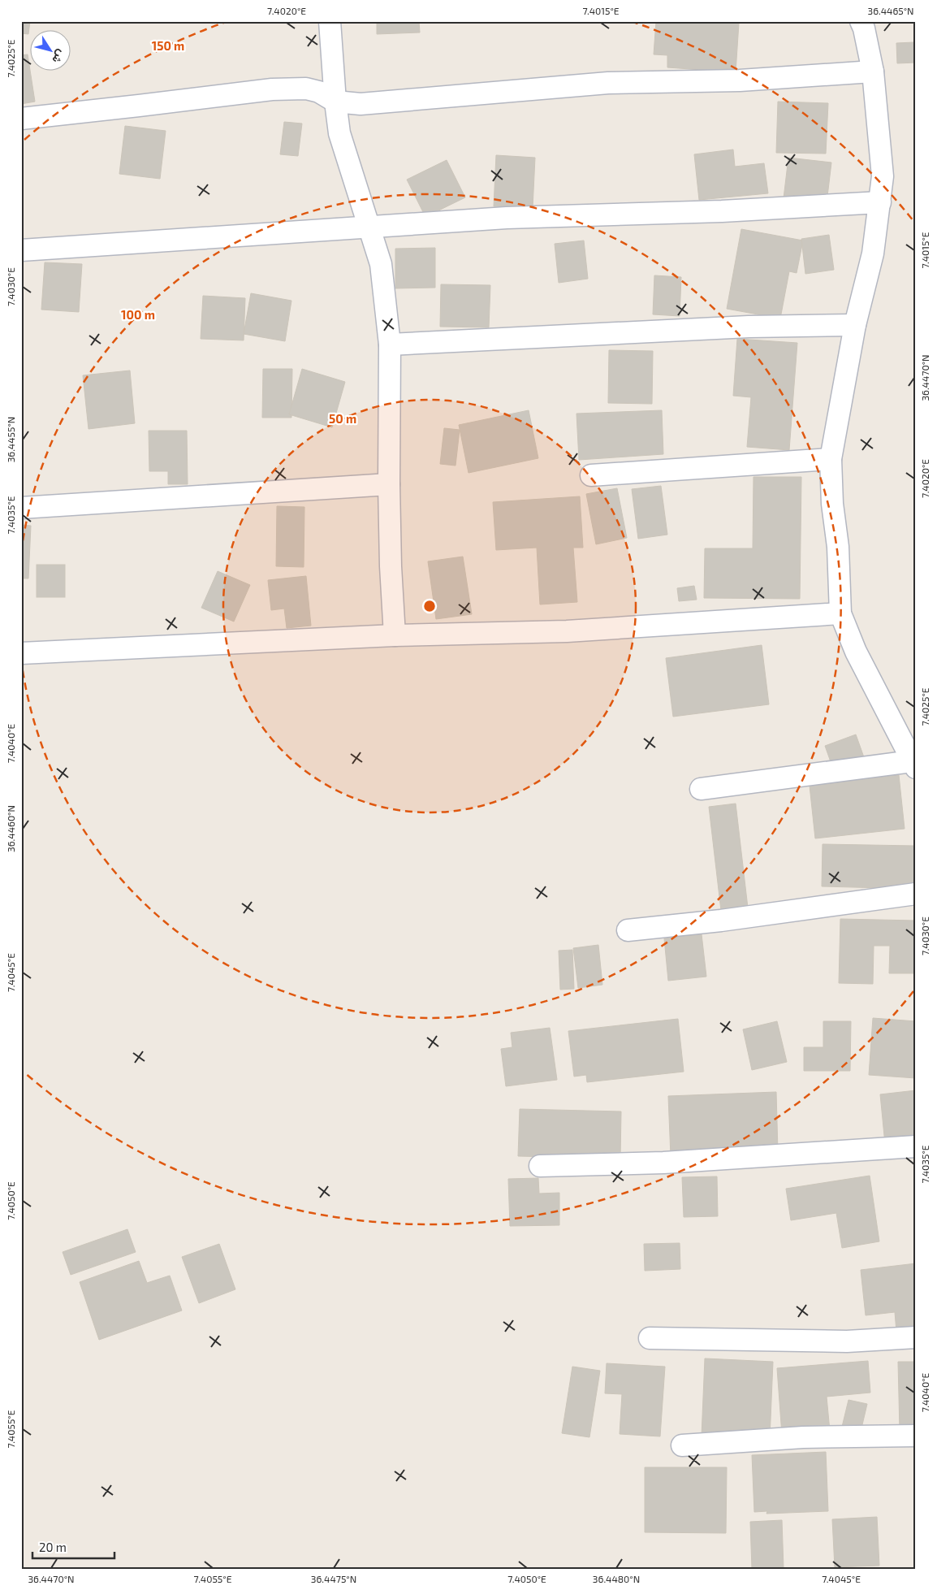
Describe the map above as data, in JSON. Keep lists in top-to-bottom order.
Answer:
{
  "scale_bar": "20 m",
  "north": "bottom right",
  "coordinates": [
    "7.4020°E",
    "7.4015°E",
    "36.4465°N",
    "7.4025°E",
    "7.4030°E",
    "36.4470°N",
    "36.4455°N",
    "7.4035°E",
    "7.4040°E",
    "36.4460°N",
    "7.4045°E",
    "7.4050°E",
    "7.4055°E",
    "36.4475°N",
    "36.4480°N"
  ],
  "rings": ["150 m", "100 m", "50 m"]
}
